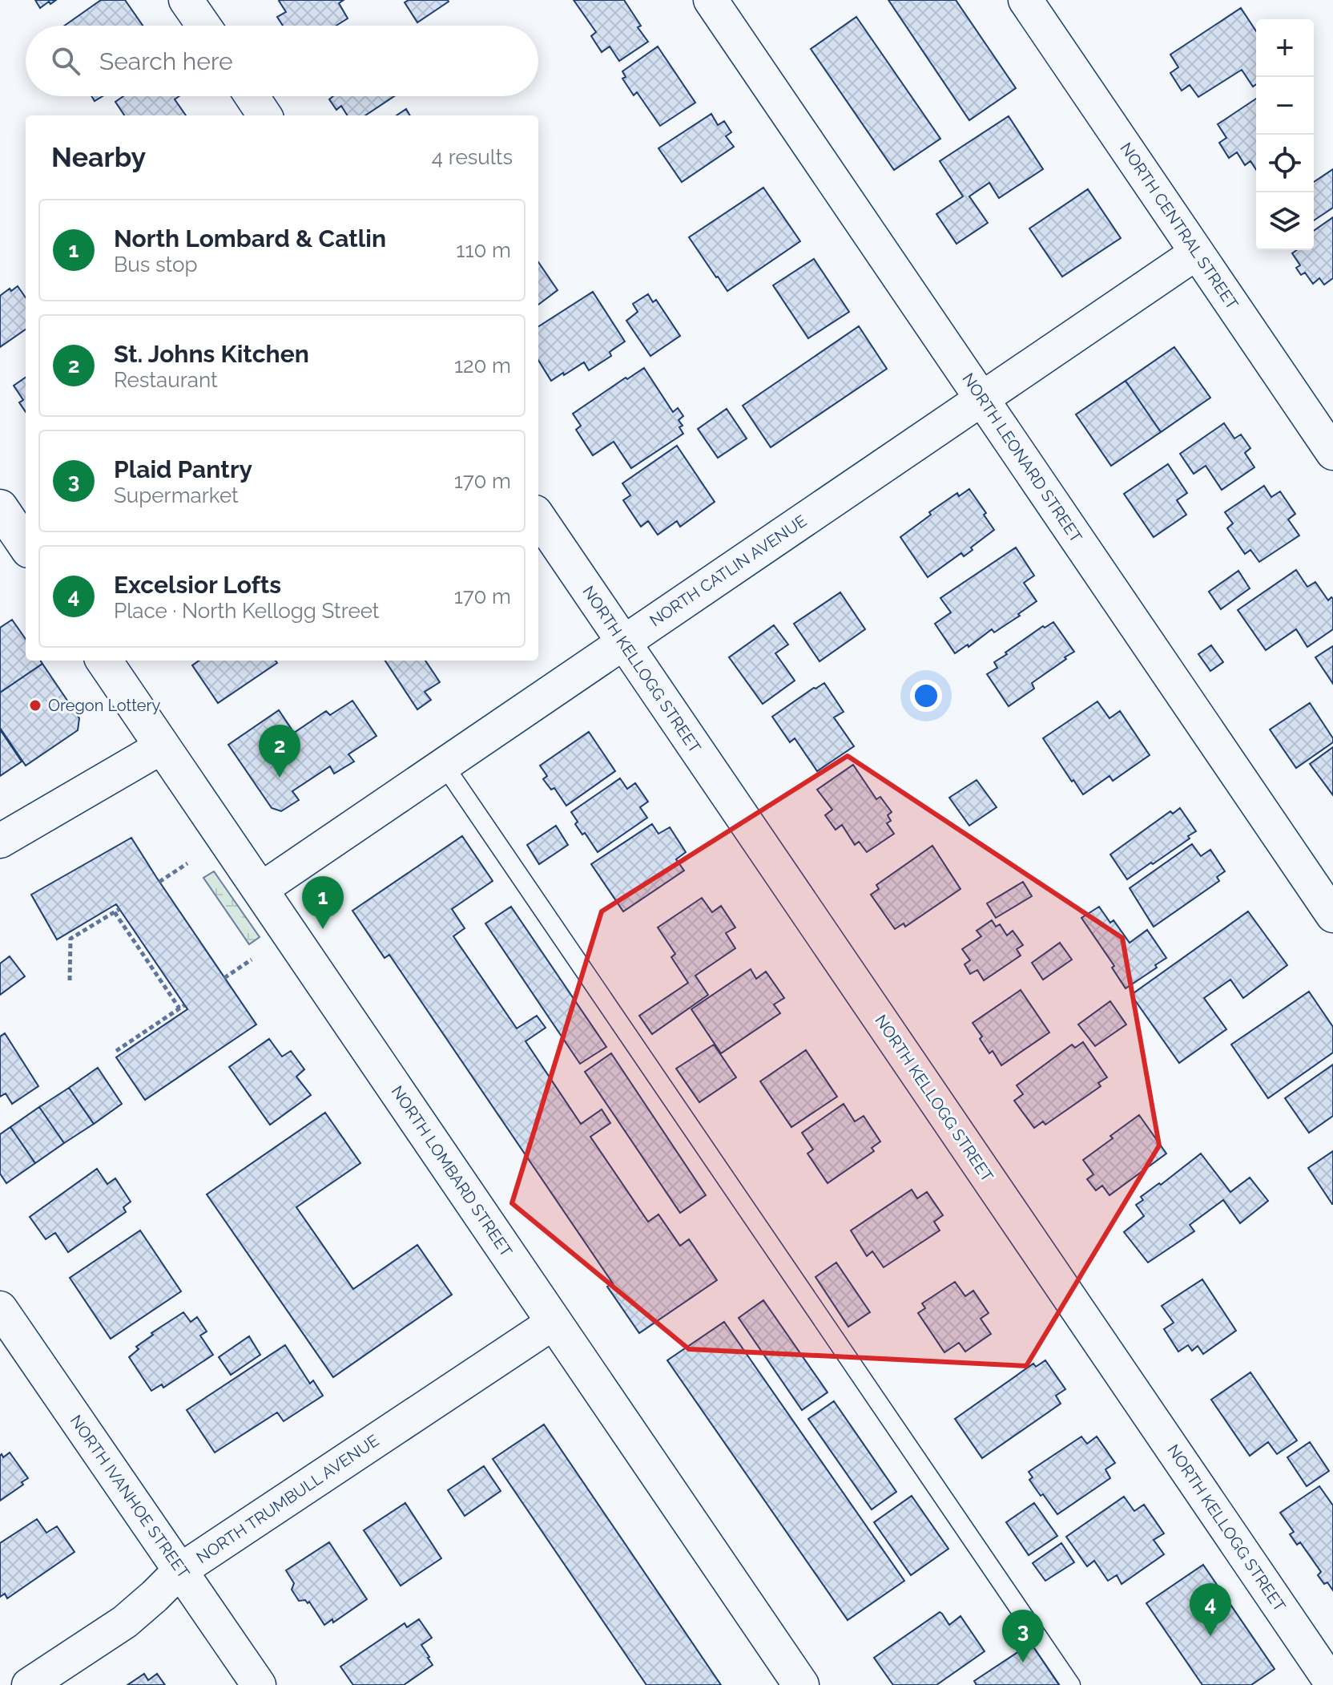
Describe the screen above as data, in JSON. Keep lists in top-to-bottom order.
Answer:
{
  "streets": {
    "main road": ["NORTH LOMBARD STREET"],
    "street": [
      "NORTH CENTRAL STREET",
      "NORTH LEONARD STREET",
      "NORTH CATLIN AVENUE",
      "NORTH KELLOGG STREET",
      "NORTH IVANHOE STREET",
      "NORTH TRUMBULL AVENUE"
    ]
  },
  "crossings": [
    ["NORTH CENTRAL STREET", "NORTH CATLIN AVENUE"],
    ["NORTH LEONARD STREET", "NORTH CATLIN AVENUE"],
    ["NORTH CATLIN AVENUE", "NORTH KELLOGG STREET"],
    ["NORTH CATLIN AVENUE", "NORTH LOMBARD STREET"],
    ["NORTH LOMBARD STREET", "NORTH TRUMBULL AVENUE"],
    ["NORTH IVANHOE STREET", "NORTH TRUMBULL AVENUE"]
  ],
  "places": ["Oregon Lottery"],
  "page": {
    "map_buttons": ["+", "−"],
    "search": "Search here",
    "heading": ["Nearby", "4 results"],
    "list": [
      {
        "mark": "1",
        "name": "North Lombard & Catlin",
        "note": "Bus stop",
        "value": "110 m"
      },
      {
        "mark": "2",
        "name": "St. Johns Kitchen",
        "note": "Restaurant",
        "value": "120 m"
      },
      {
        "mark": "3",
        "name": "Plaid Pantry",
        "note": "Supermarket",
        "value": "170 m"
      },
      {
        "mark": "4",
        "name": "Excelsior Lofts",
        "note": "Place · North Kellogg Street",
        "value": "170 m"
      }
    ],
    "pins": [
      "2",
      "1",
      "4",
      "3"
    ]
  }
}
